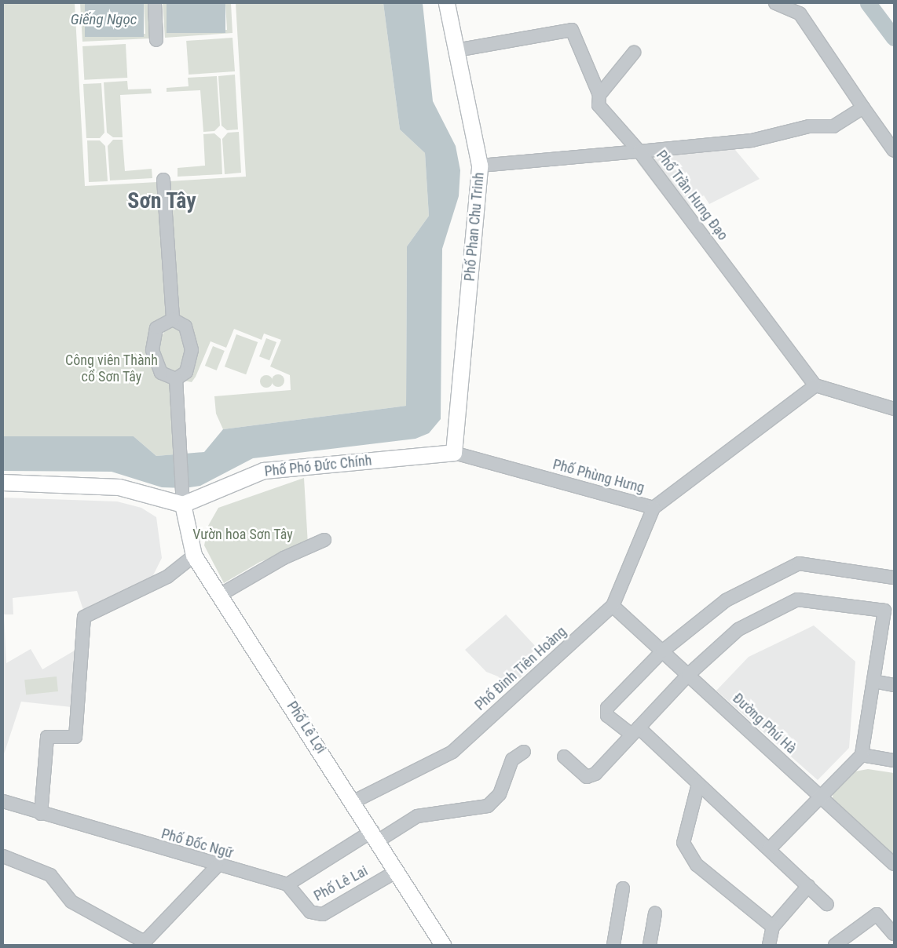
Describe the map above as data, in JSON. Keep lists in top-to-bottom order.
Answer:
{
  "streets": {
    "main road": ["Phố Phan Chu Trinh", "Phố Phó Đức Chính", "Phố Lê Lợi"],
    "street": [
      "Phố Trần Hưng Đạo",
      "Phố Phùng Hưng",
      "Phố Đinh Tiên Hoàng",
      "Đường Phú Hà",
      "Phố Đốc Ngữ",
      "Phố Lê Lai"
    ]
  },
  "crossings": [
    ["Phố Trần Hưng Đạo", "Phố Phan Chu Trinh"],
    ["Phố Trần Hưng Đạo", "Phố Phùng Hưng"],
    ["Phố Phan Chu Trinh", "Phố Phó Đức Chính"],
    ["Phố Phan Chu Trinh", "Phố Phùng Hưng"],
    ["Phố Phó Đức Chính", "Phố Phùng Hưng"],
    ["Phố Phó Đức Chính", "Phố Lê Lợi"],
    ["Phố Phùng Hưng", "Phố Đinh Tiên Hoàng"],
    ["Phố Đinh Tiên Hoàng", "Đường Phú Hà"],
    ["Phố Đinh Tiên Hoàng", "Phố Lê Lợi"],
    ["Phố Lê Lợi", "Phố Lê Lai"],
    ["Phố Đốc Ngữ", "Phố Lê Lai"]
  ],
  "districts": ["Sơn Tây"],
  "water": ["Giếng Ngọc"],
  "parks": ["Công viên Thành cổ Sơn Tây", "Vườn hoa Sơn Tây"]
}
